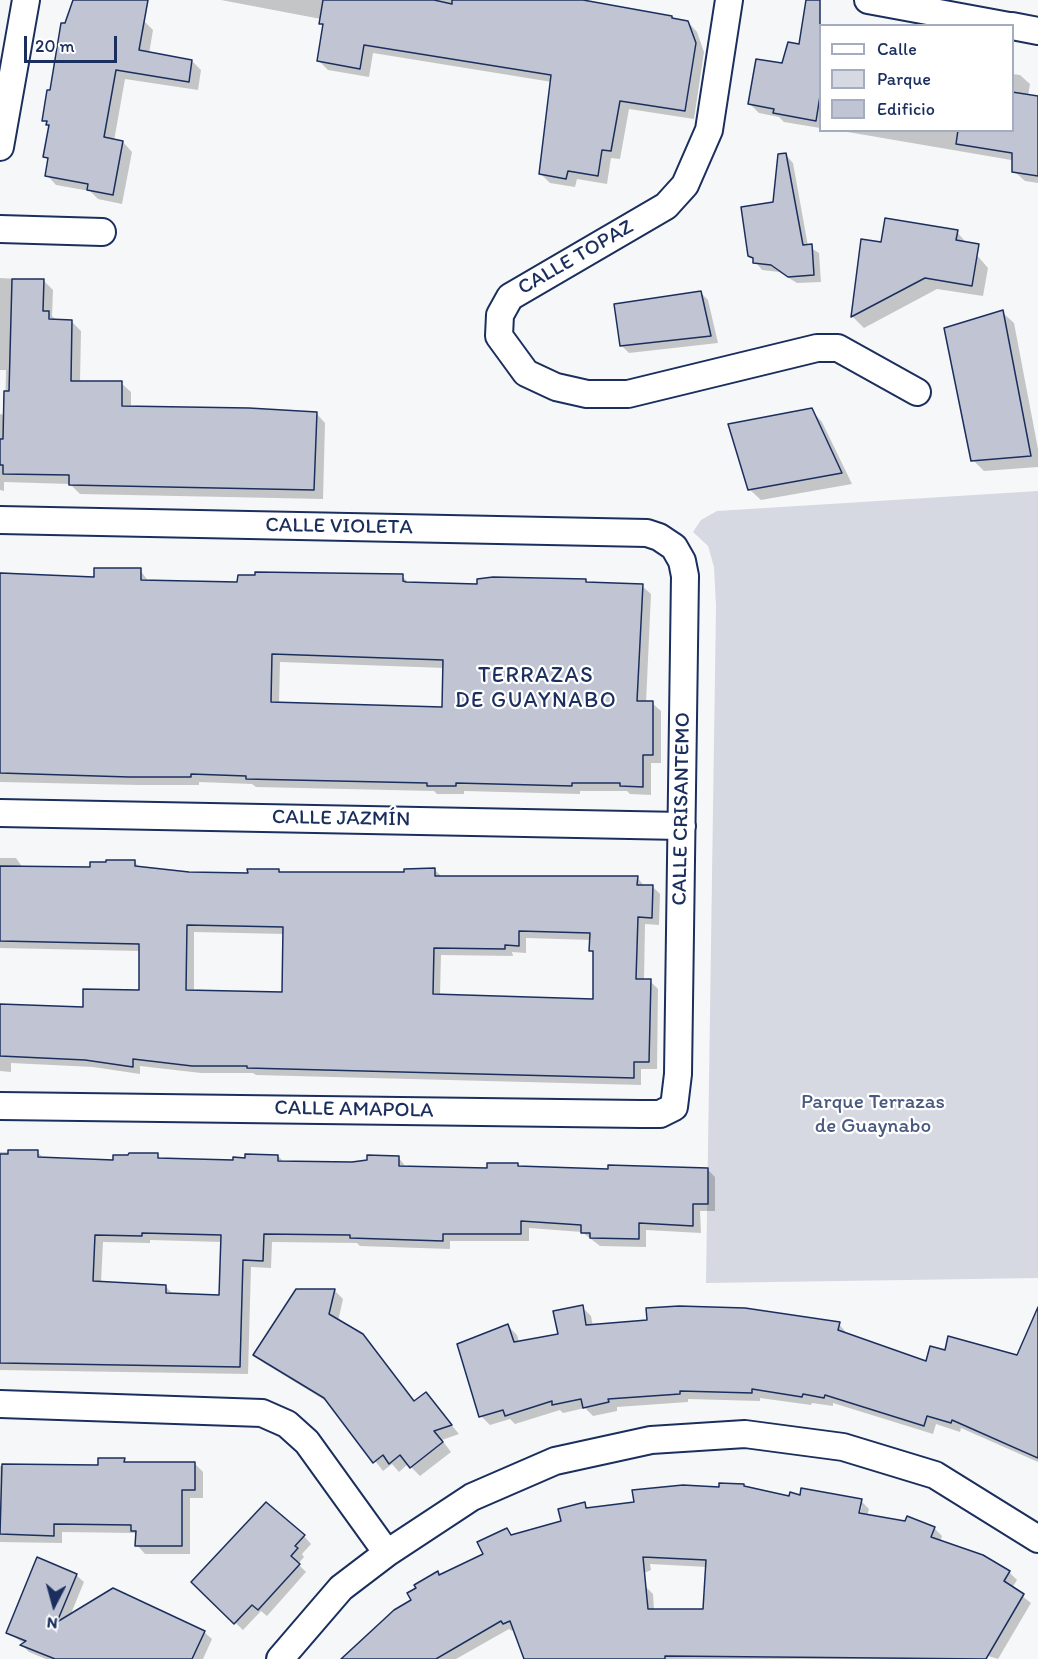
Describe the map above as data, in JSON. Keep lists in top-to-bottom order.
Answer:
{
  "streets": {
    "street": [
      "CALLE TOPAZ",
      "CALLE VIOLETA",
      "CALLE CRISANTEMO",
      "CALLE JAZMÍN",
      "CALLE AMAPOLA"
    ]
  },
  "crossings": [
    ["CALLE VIOLETA", "CALLE CRISANTEMO"],
    ["CALLE CRISANTEMO", "CALLE JAZMÍN"],
    ["CALLE CRISANTEMO", "CALLE AMAPOLA"]
  ],
  "districts": ["TERRAZAS DE GUAYNABO"],
  "parks": ["Parque Terrazas de Guaynabo"],
  "legend": ["Calle", "Parque", "Edificio"],
  "scale_bar": "20 m",
  "north": "bottom"
}
